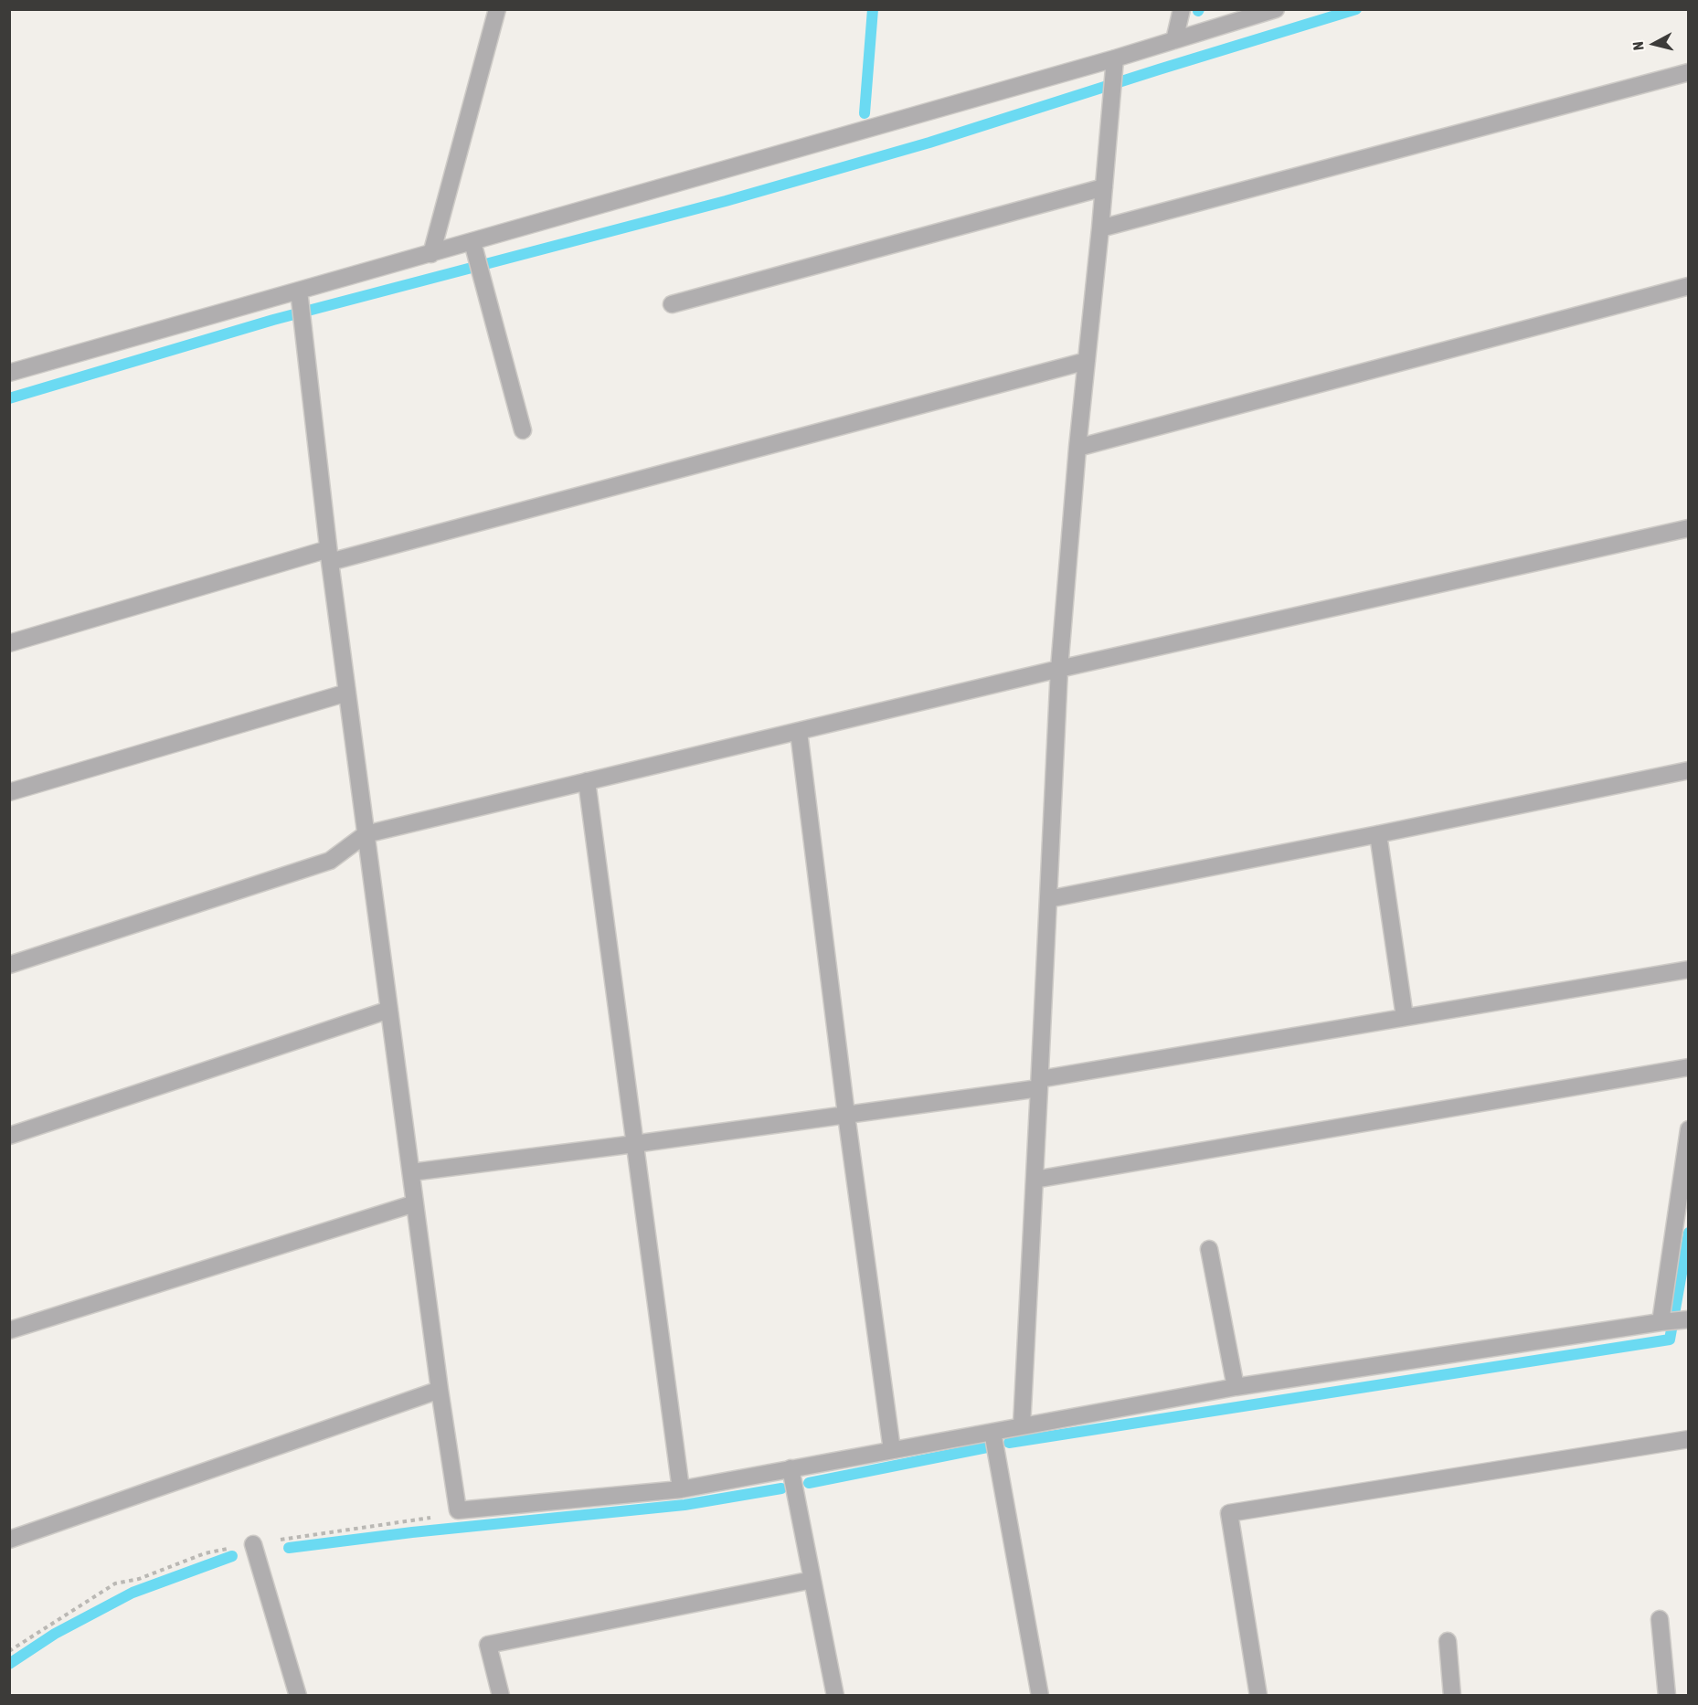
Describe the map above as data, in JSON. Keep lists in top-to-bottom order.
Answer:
{
  "north": "left"
}
